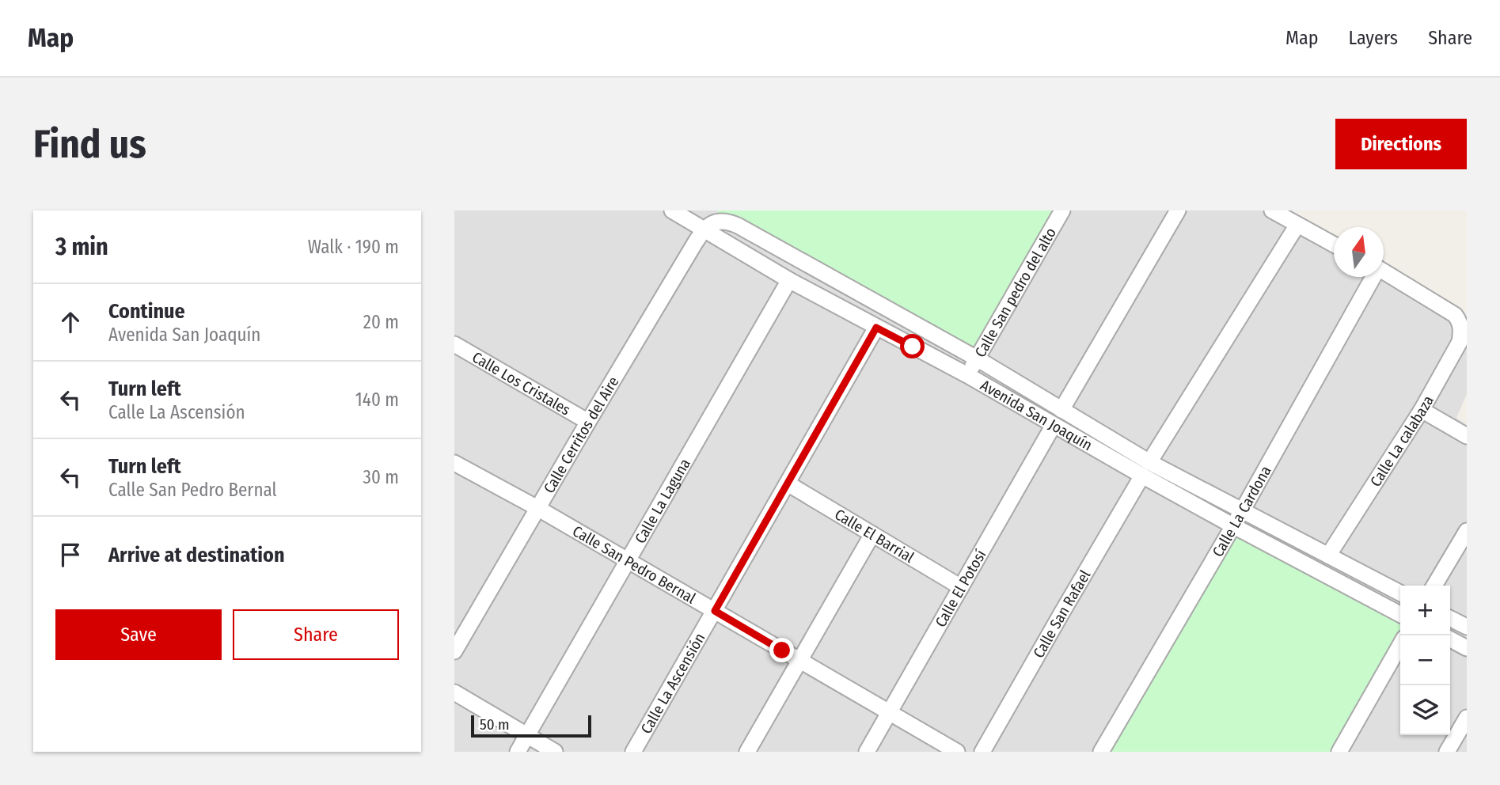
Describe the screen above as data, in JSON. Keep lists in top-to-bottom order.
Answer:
{
  "streets": {
    "street": [
      "Calle San pedro del alto",
      "Calle Los Cristales",
      "Avenida San Joaquín",
      "Calle Cerritos del Aire",
      "Calle La calabaza",
      "Calle La Laguna",
      "Calle La Cardona",
      "Calle El Barrial",
      "Calle San Pedro Bernal",
      "Calle El Potosí",
      "Calle San Rafael",
      "Calle La Ascensión"
    ]
  },
  "crossings": [
    ["Calle San pedro del alto", "Avenida San Joaquín"],
    ["Calle Los Cristales", "Calle Cerritos del Aire"],
    ["Avenida San Joaquín", "Calle Cerritos del Aire"],
    ["Avenida San Joaquín", "Calle La calabaza"],
    ["Avenida San Joaquín", "Calle La Laguna"],
    ["Avenida San Joaquín", "Calle La Cardona"],
    ["Avenida San Joaquín", "Calle El Potosí"],
    ["Avenida San Joaquín", "Calle San Rafael"],
    ["Avenida San Joaquín", "Calle La Ascensión"],
    ["Calle Cerritos del Aire", "Calle San Pedro Bernal"],
    ["Calle La Laguna", "Calle San Pedro Bernal"],
    ["Calle El Barrial", "Calle El Potosí"],
    ["Calle El Barrial", "Calle La Ascensión"],
    ["Calle San Pedro Bernal", "Calle El Potosí"],
    ["Calle San Pedro Bernal", "Calle La Ascensión"]
  ],
  "scale_bar": "50 m",
  "north": "top",
  "page": {
    "header": "Map",
    "nav": ["Map", "Layers", "Share"],
    "buttons": [
      "Directions",
      ["Save", "Share"]
    ],
    "title": "Find us",
    "heading": ["3 min", "Walk · 190 m"],
    "list": [
      ["Continue", "Avenida San Joaquín", "20 m"],
      ["Turn left", "Calle La Ascensión", "140 m"],
      ["Turn left", "Calle San Pedro Bernal", "30 m"],
      "Arrive at destination"
    ],
    "map_buttons": ["+", "−"],
    "scale": "50 m"
  }
}
